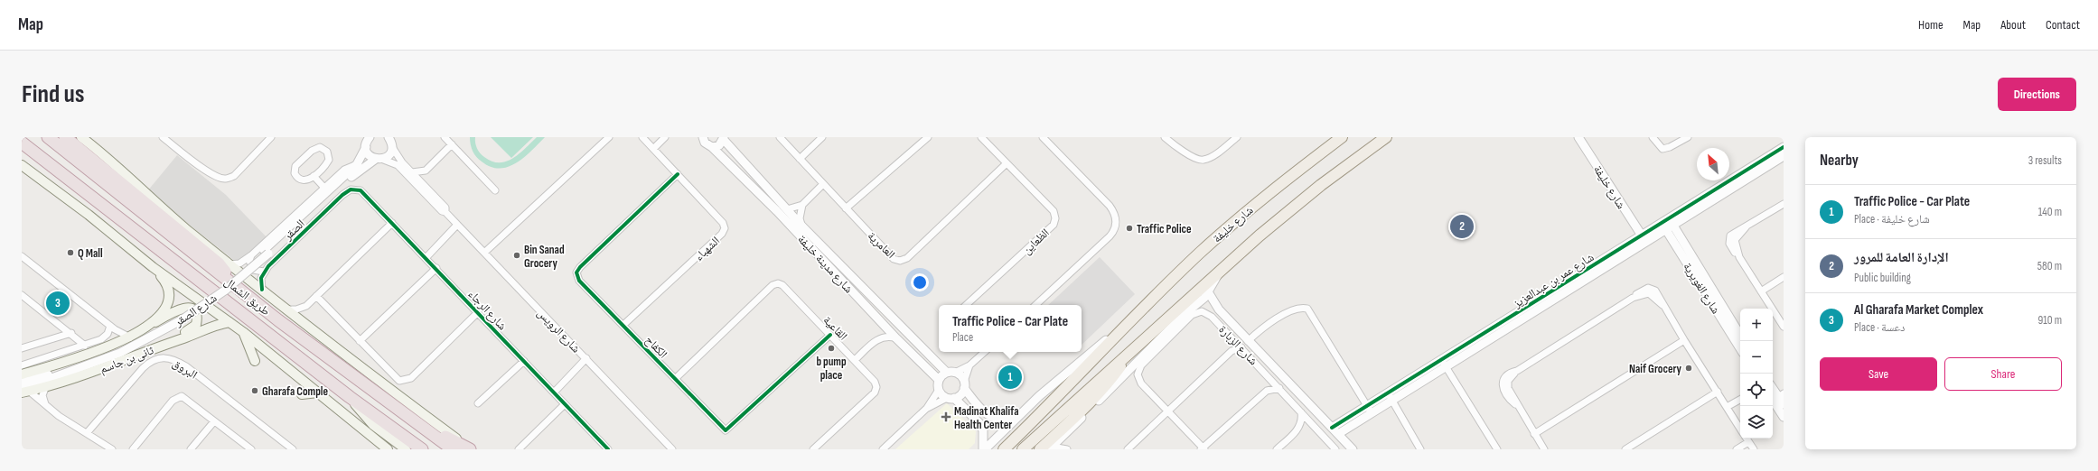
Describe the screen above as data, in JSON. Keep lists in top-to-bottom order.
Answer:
{
  "streets": {
    "highway": ["طريق الشمال"],
    "main road": ["شارع خليفة", "ثانى بن جاسم"],
    "street": [
      "الصقر",
      "الظعاين",
      "العامرية",
      "الشهباء",
      "شارع مدينة خليفة",
      "شارع عمر بن عبدالعزيز",
      "شارع الغويرية",
      "شارع الصقر",
      "شارع الرجاء",
      "القاعية",
      "شارع الرويس",
      "شارع الزبارة",
      "الكفاح",
      "البروق"
    ]
  },
  "crossings": [
    ["شارع خليفة", "شارع عمر بن عبدالعزيز"],
    ["الصقر", "طريق الشمال"],
    ["الصقر", "شارع الصقر"],
    ["الصقر", "شارع الرجاء"],
    ["الظعاين", "العامرية"],
    ["الشهباء", "الكفاح"],
    ["شارع عمر بن عبدالعزيز", "شارع الغويرية"],
    ["شارع عمر بن عبدالعزيز", "شارع الزبارة"],
    ["شارع الصقر", "ثانى بن جاسم"],
    ["القاعية", "الكفاح"]
  ],
  "places": {
    "other": [
      "Traffic Police",
      "Q Mall",
      "Bin Sanad Grocery",
      "b pump place",
      "Naif Grocery",
      "Gharafa Comple"
    ],
    "health": ["Madinat Khalifa Health Center"]
  },
  "north": "top left",
  "page": {
    "header": "Map",
    "nav": [
      "Home",
      "Map",
      "About",
      "Contact"
    ],
    "buttons": [
      "Directions",
      ["Save", "Share"]
    ],
    "title": "Find us",
    "heading": ["Nearby", "3 results"],
    "list": [
      {
        "mark": "1",
        "name": "Traffic Police - Car Plate",
        "note": "Place · شارع خليفة",
        "value": "140 m"
      },
      {
        "mark": "2",
        "name": "الإدارة العامة للمرور",
        "note": "Public building",
        "value": "580 m"
      },
      {
        "mark": "3",
        "name": "Al Gharafa Market Complex",
        "note": "Place · دعسة",
        "value": "910 m"
      }
    ],
    "pins": ["2", "3", "1"],
    "popup": ["Traffic Police - Car Plate", "Place"],
    "map_buttons": ["+", "−"]
  }
}
